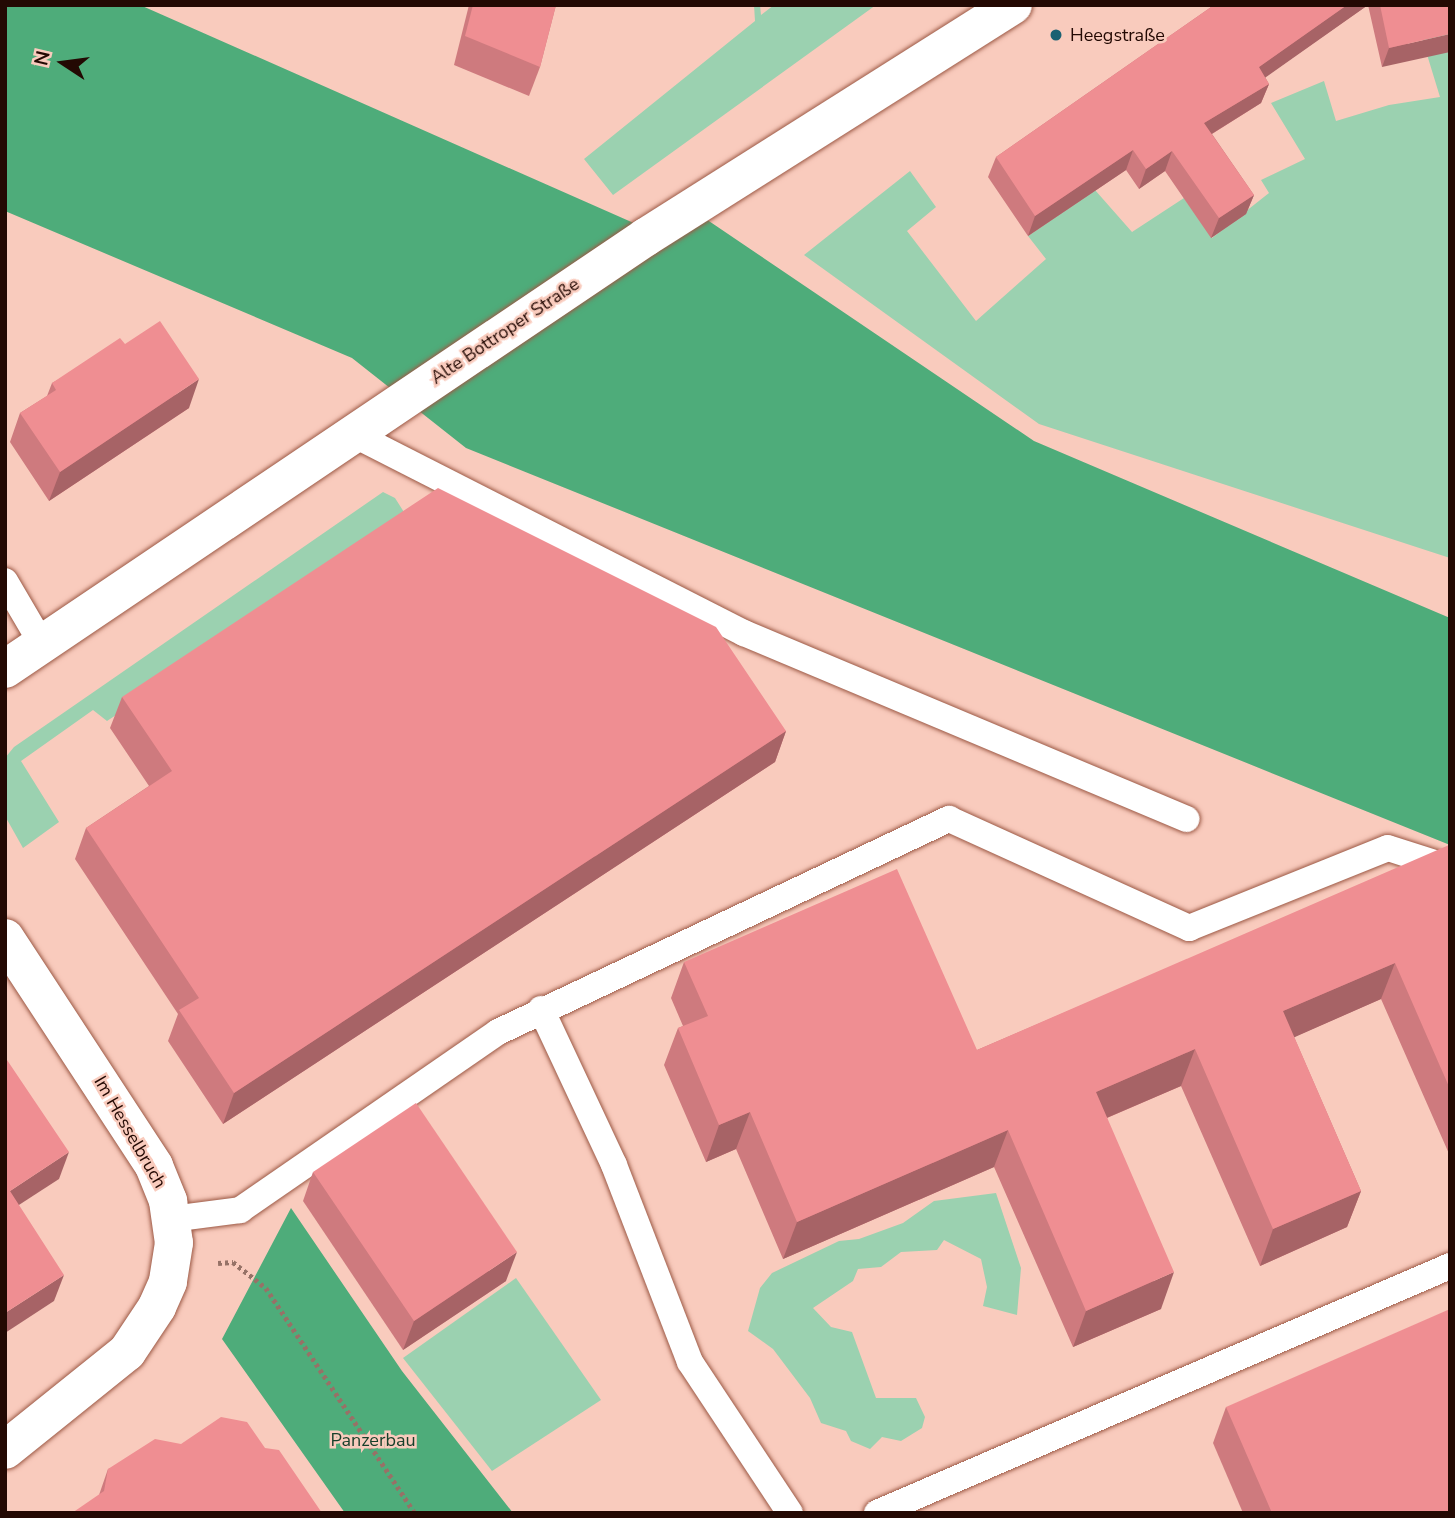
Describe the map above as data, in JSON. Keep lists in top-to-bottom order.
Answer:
{
  "streets": {
    "street": ["Alte Bottroper Straße", "Im Hesselbruch"]
  },
  "parks": ["Panzerbau"],
  "places": ["Heegstraße"],
  "north": "left"
}
